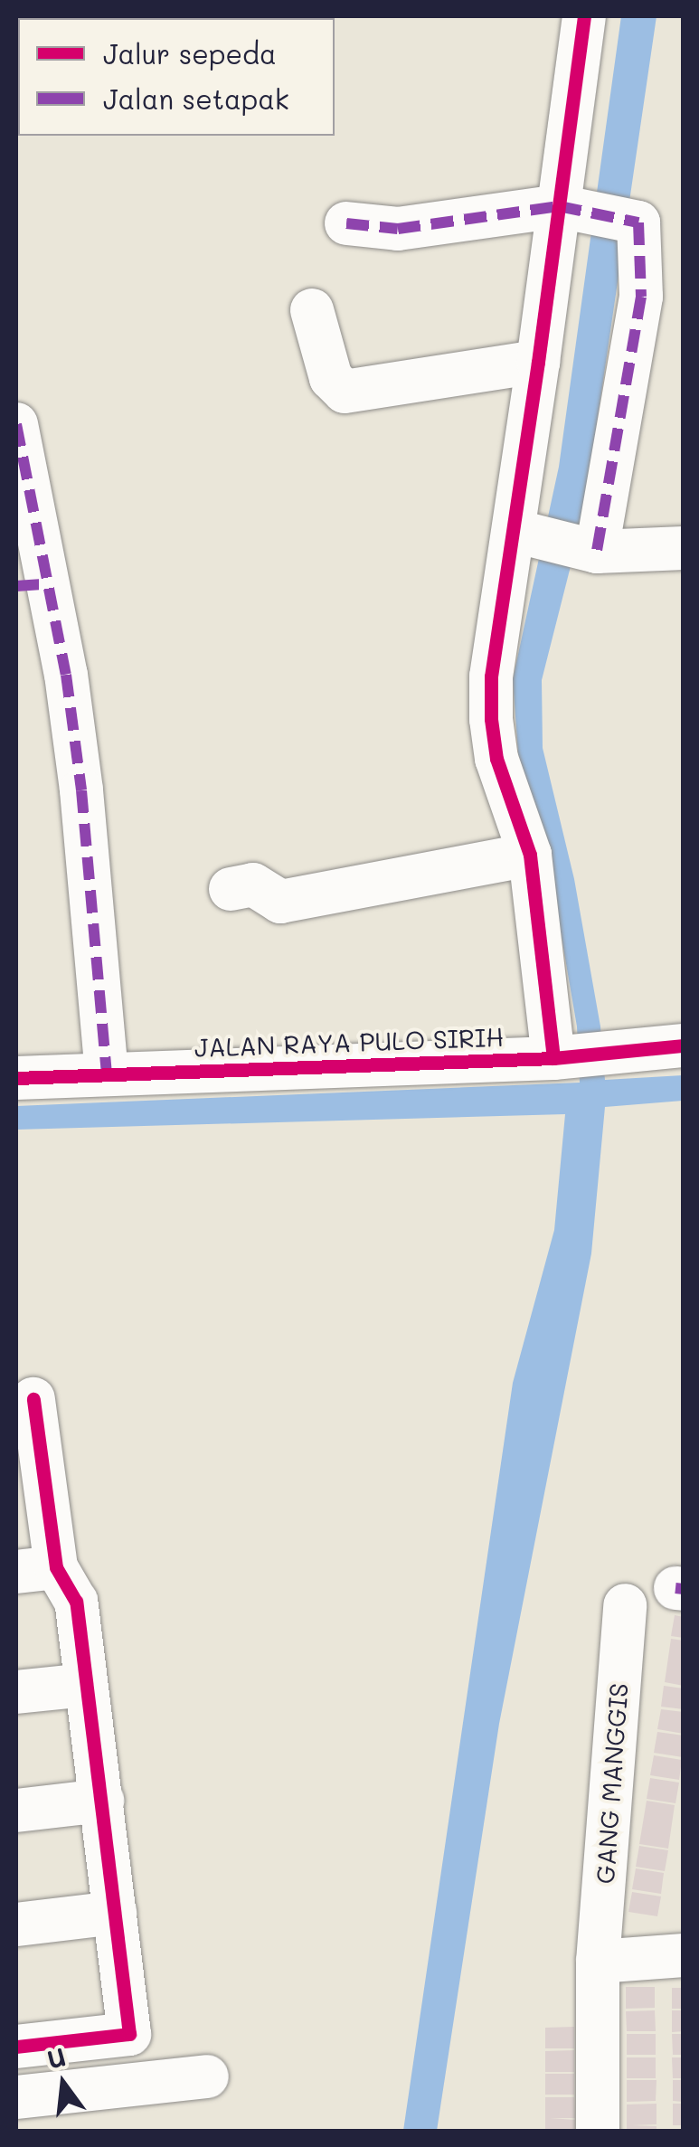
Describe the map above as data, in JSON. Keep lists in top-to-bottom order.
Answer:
{
  "streets": {
    "street": ["JALAN RAYA PULO SIRIH", "GANG MANGGIS"]
  },
  "legend": ["Jalur sepeda", "Jalan setapak"],
  "north": "top"
}
